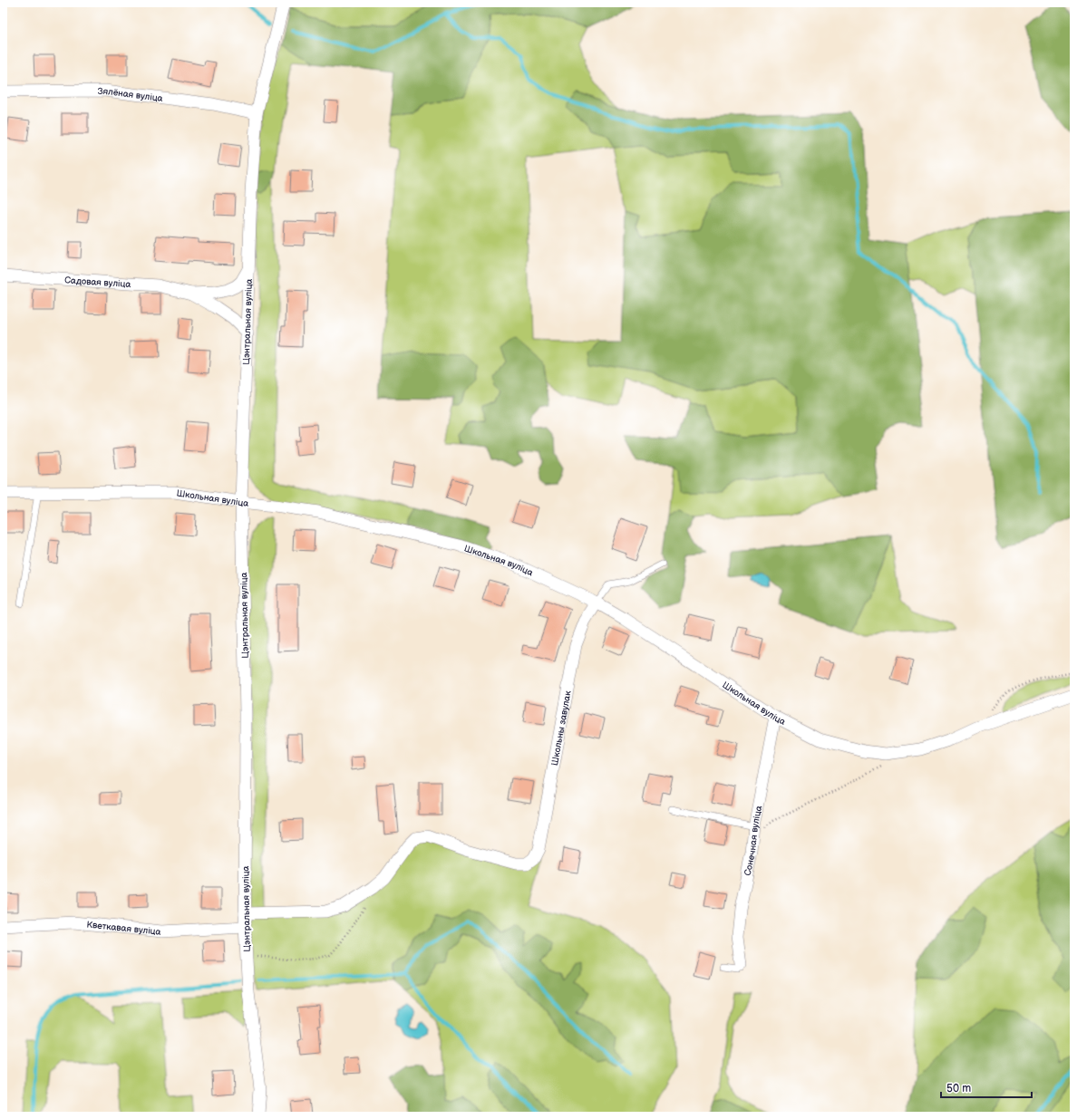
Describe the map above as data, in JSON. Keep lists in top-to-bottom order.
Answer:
{
  "streets": {
    "street": [
      "Зялёная вуліца",
      "Садовая вуліца",
      "Цэнтральная вуліца",
      "Школьная вуліца",
      "Школьны завулак",
      "Сонечная вуліца",
      "Кветкавая вуліца"
    ]
  },
  "crossings": [
    ["Зялёная вуліца", "Цэнтральная вуліца"],
    ["Садовая вуліца", "Цэнтральная вуліца"],
    ["Цэнтральная вуліца", "Школьная вуліца"],
    ["Цэнтральная вуліца", "Школьны завулак"],
    ["Цэнтральная вуліца", "Кветкавая вуліца"],
    ["Школьная вуліца", "Школьны завулак"],
    ["Школьная вуліца", "Сонечная вуліца"]
  ],
  "scale_bar": "50 m"
}
